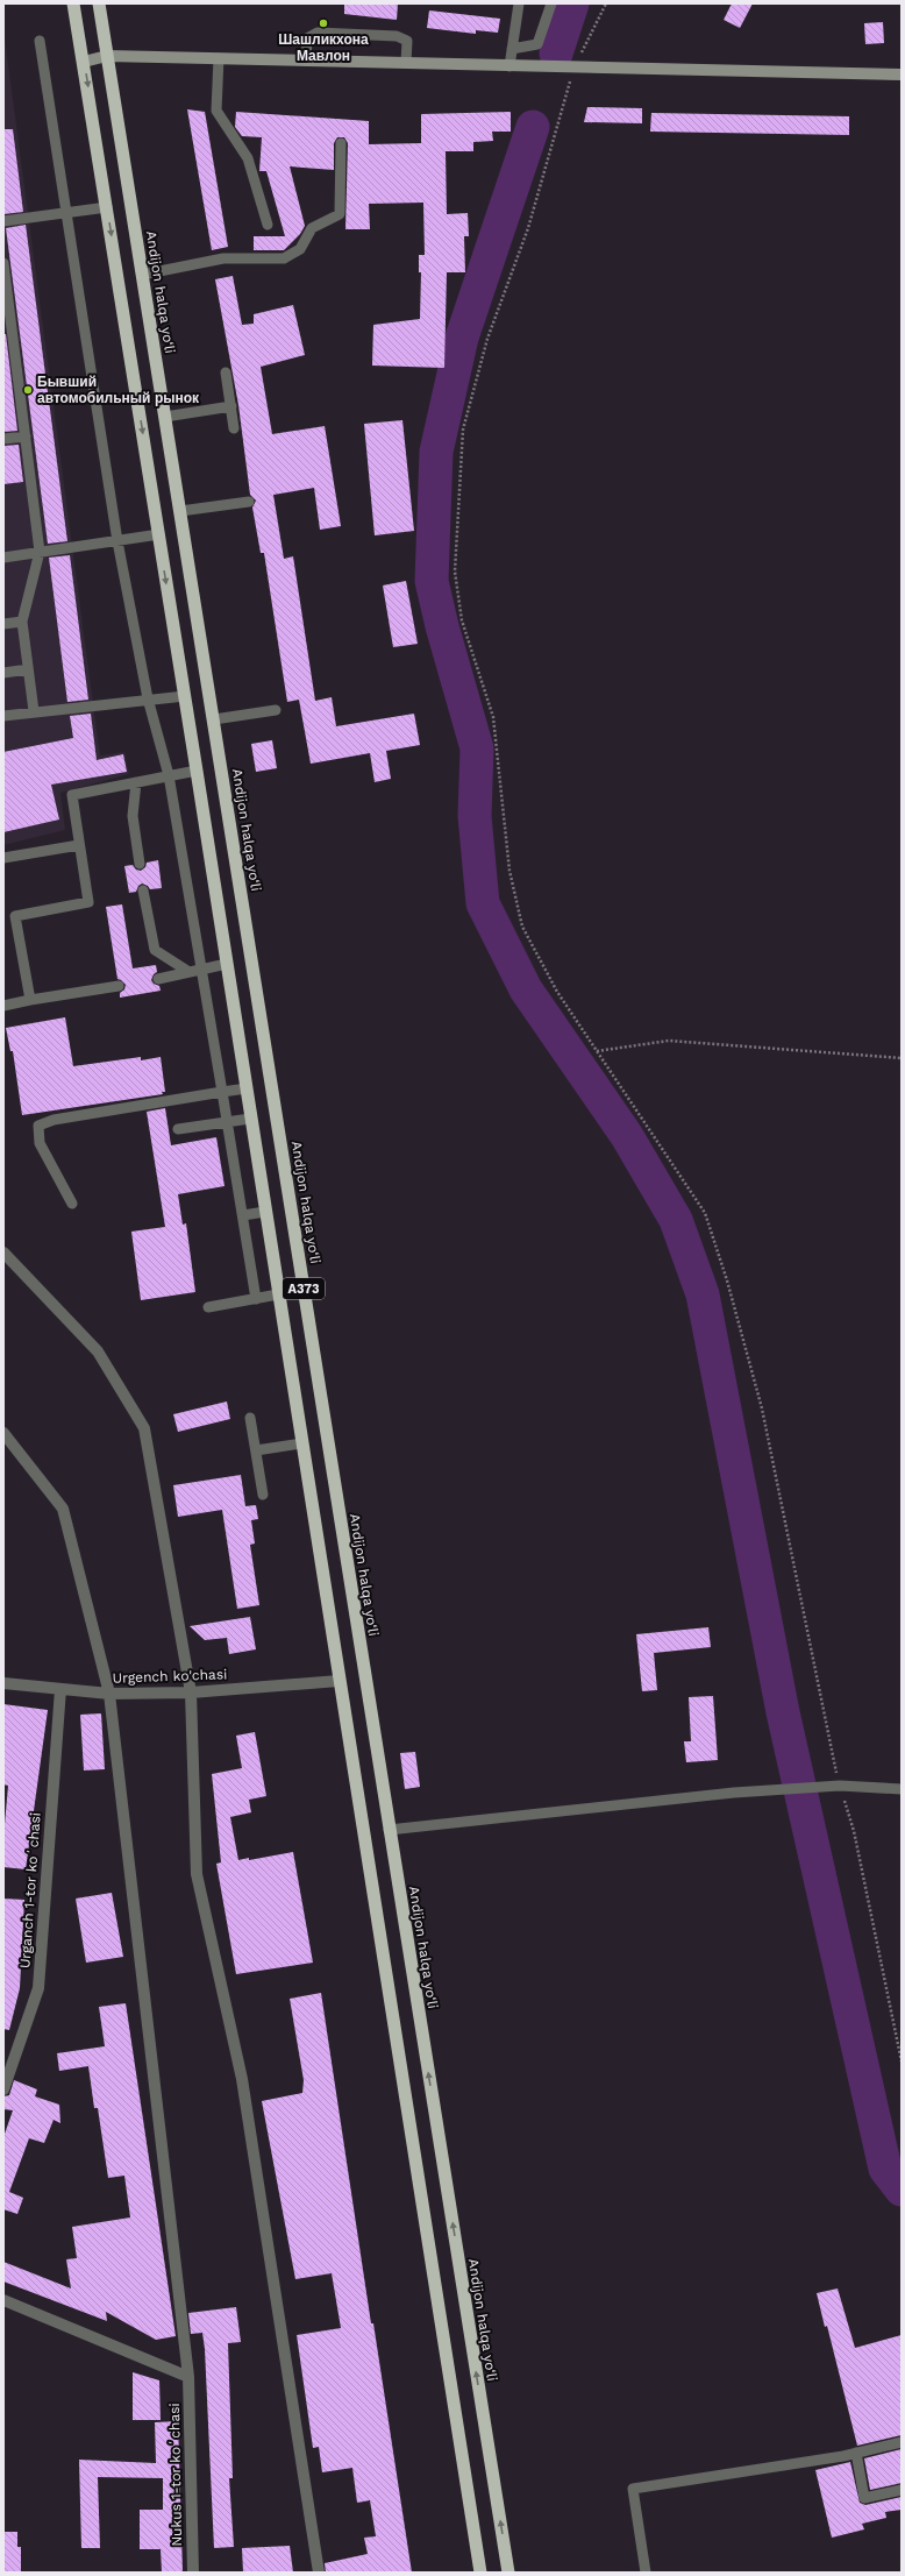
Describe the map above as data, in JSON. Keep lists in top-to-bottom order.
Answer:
{
  "streets": {
    "highway": ["Andijon halqa yo‘li", "A373"],
    "street": ["Urgench ko'chasi", "Urganch 1-tor koʻchasi", "Nukus 1-tor koʻchasi"]
  },
  "crossings": [
    ["A373", "Urgench ko'chasi"],
    ["Urgench ko'chasi", "Urganch 1-tor koʻchasi"],
    ["Urgench ko'chasi", "Nukus 1-tor koʻchasi"]
  ],
  "places": ["Шашликхона Мавлон", "Бывший автомобильный рынок"]
}
